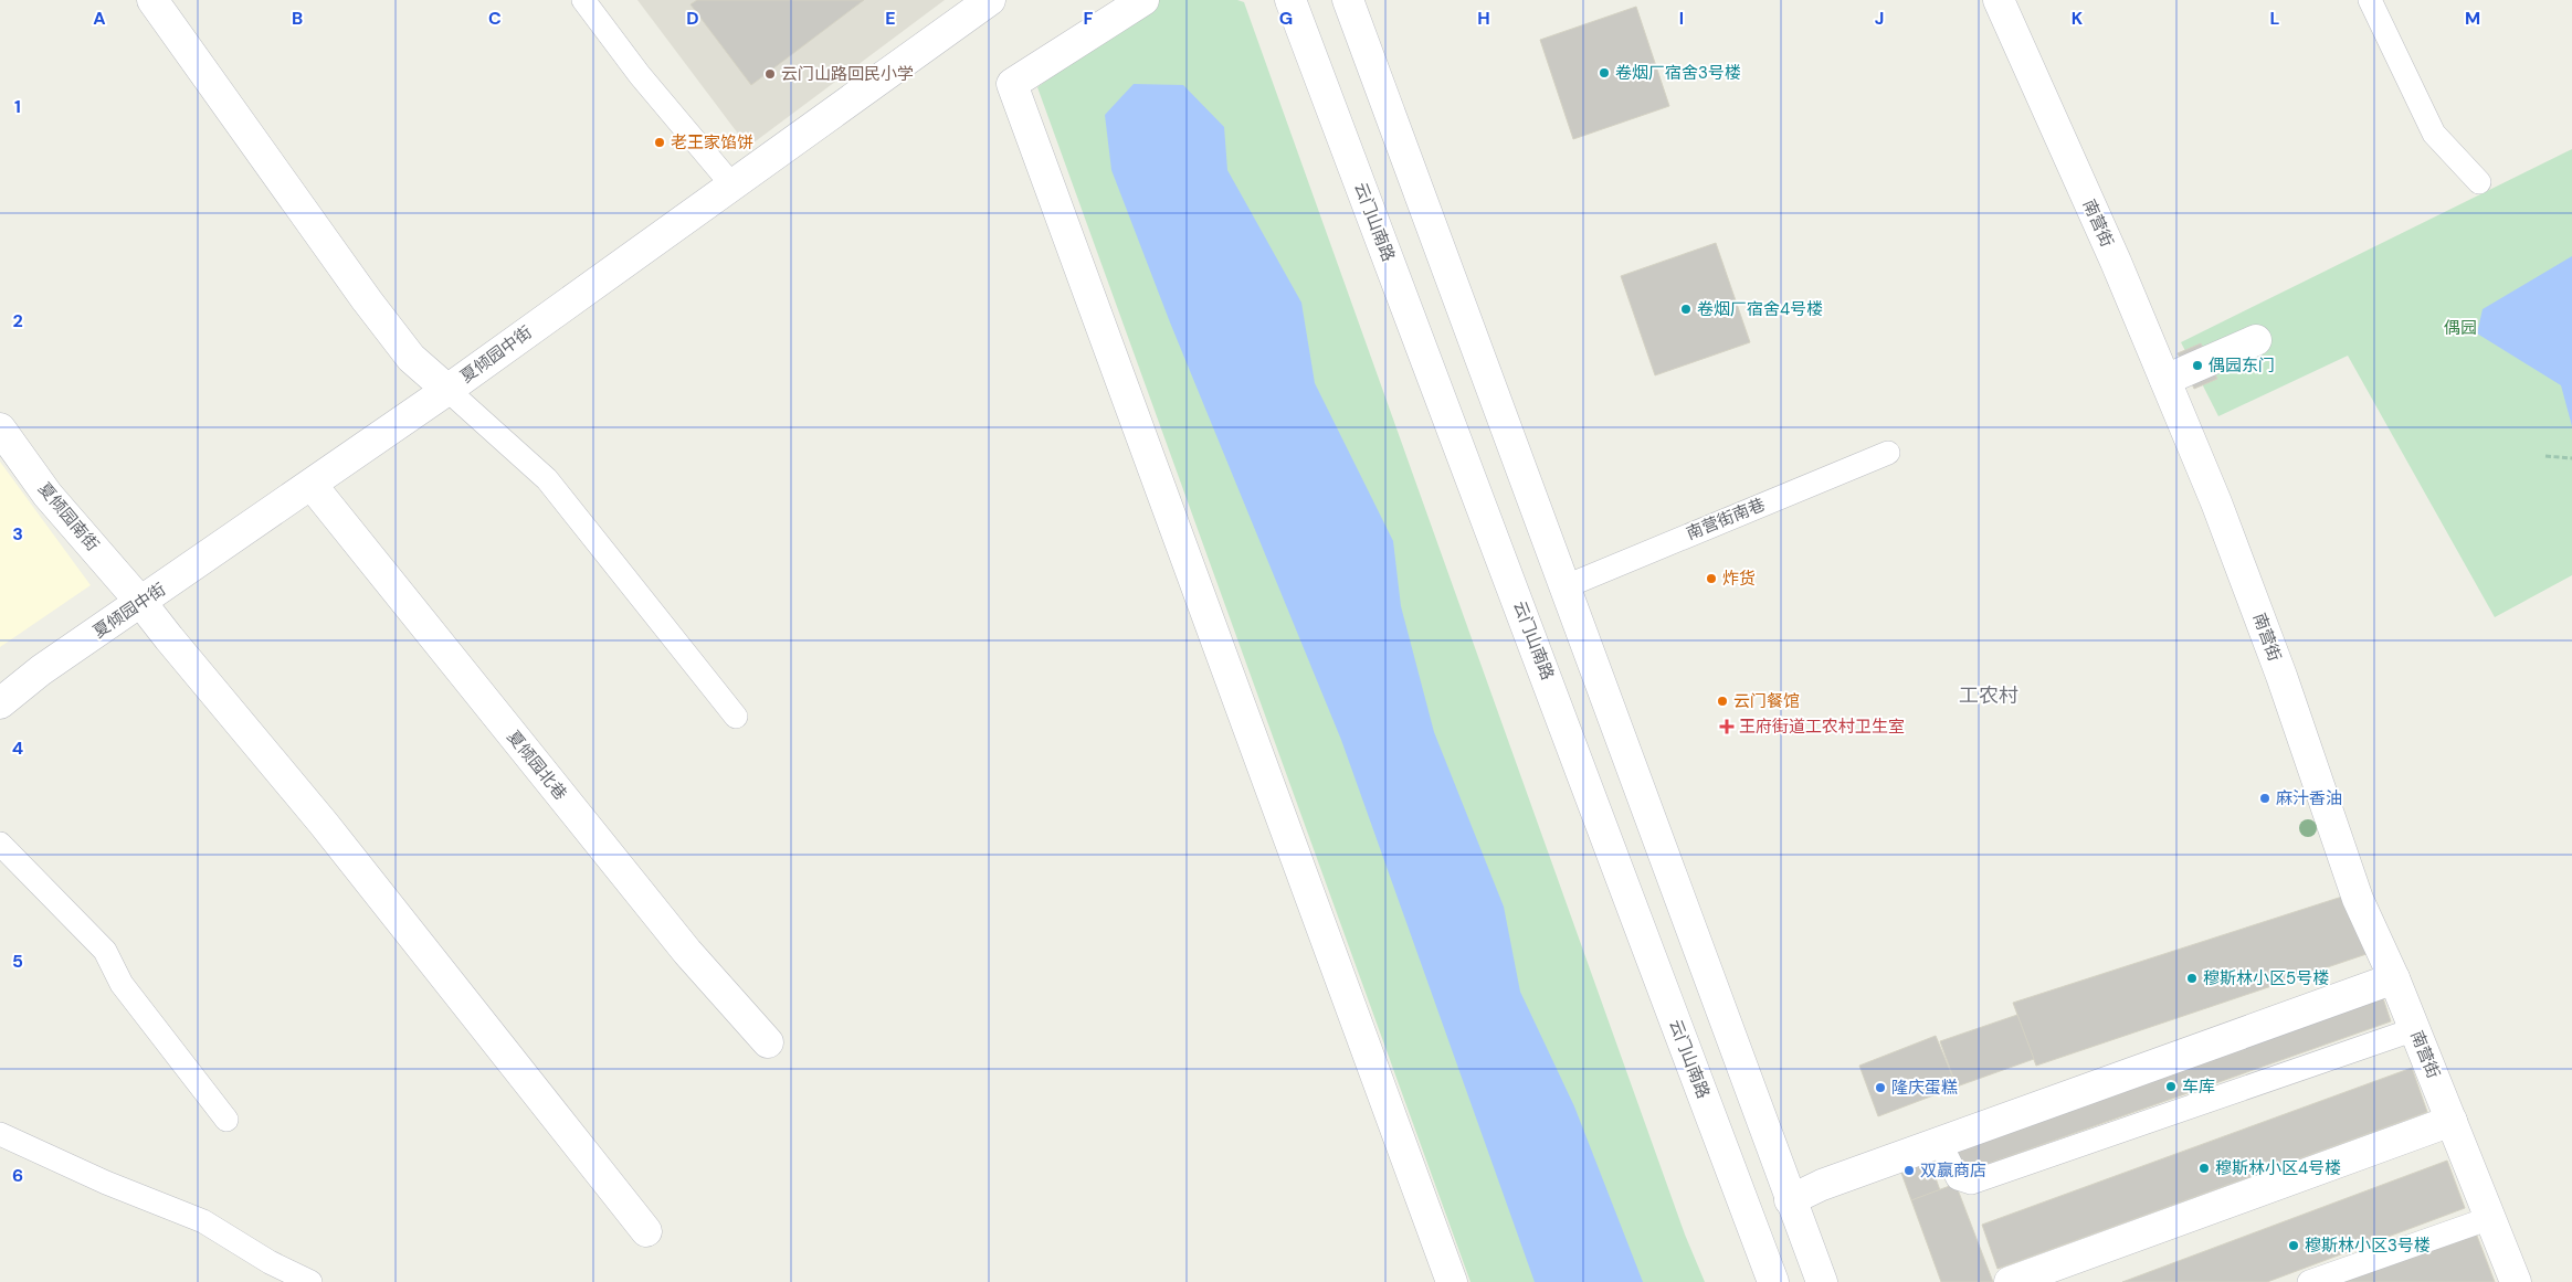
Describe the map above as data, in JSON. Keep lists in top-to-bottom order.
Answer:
{
  "streets": {
    "street": [
      "云门山南路",
      "南营街",
      "夏倾园中街",
      "夏倾园南街",
      "夏倾园北巷"
    ],
    "lane": ["南营街南巷"]
  },
  "crossings": [
    ["夏倾园中街", "夏倾园南街"],
    ["夏倾园中街", "夏倾园北巷"]
  ],
  "districts": ["工农村"],
  "parks": ["偶园"],
  "places": {
    "other": [
      "卷烟厂宿舍3号楼",
      "云门山路回民小学",
      "老王家馅饼",
      "卷烟厂宿舍4号楼",
      "偶园东门",
      "炸货",
      "云门餐馆",
      "麻汁香油",
      "穆斯林小区5号楼",
      "车库",
      "隆庆蛋糕",
      "穆斯林小区4号楼",
      "双赢商店",
      "穆斯林小区3号楼"
    ],
    "health": ["王府街道工农村卫生室"]
  },
  "grid": {
    "columns": [
      "A",
      "B",
      "C",
      "D",
      "E",
      "F",
      "G",
      "H",
      "I",
      "J",
      "K",
      "L",
      "M"
    ],
    "rows": [
      "1",
      "2",
      "3",
      "4",
      "5",
      "6"
    ]
  }
}
